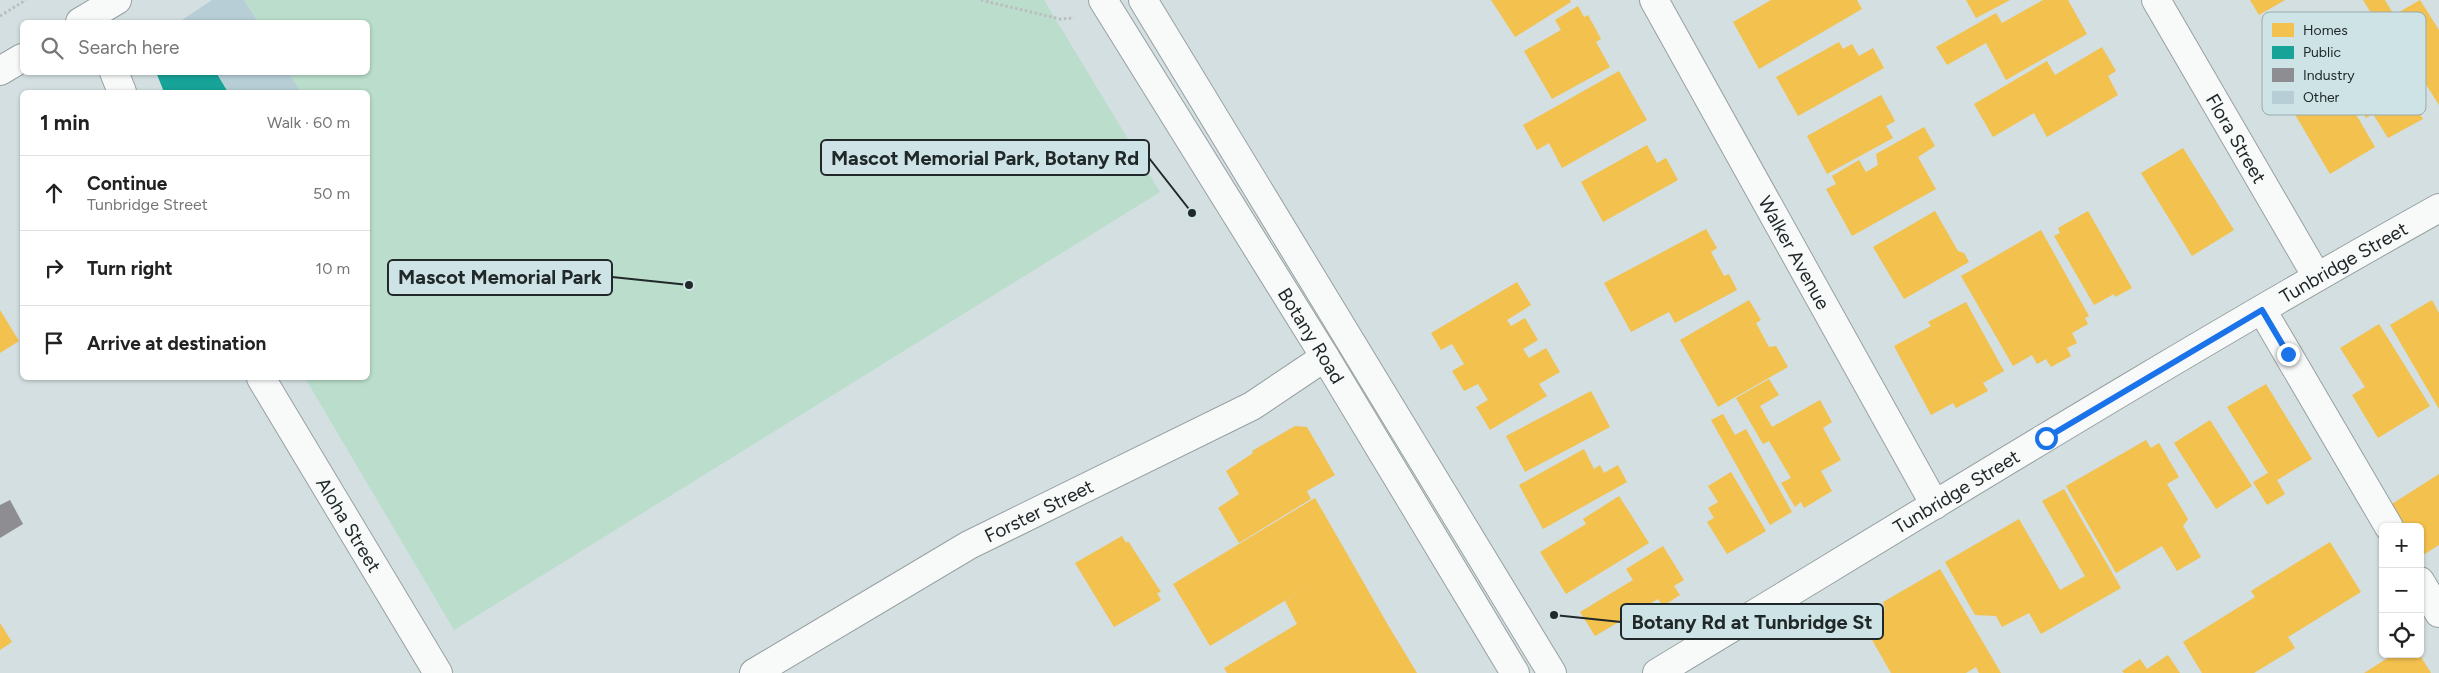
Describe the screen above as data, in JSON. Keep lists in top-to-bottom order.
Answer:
{
  "streets": {
    "street": [
      "Flora Street",
      "Walker Avenue",
      "Tunbridge Street",
      "Botany Road",
      "Forster Street",
      "Aloha Street"
    ]
  },
  "crossings": [
    ["Flora Street", "Tunbridge Street"],
    ["Walker Avenue", "Tunbridge Street"],
    ["Botany Road", "Forster Street"]
  ],
  "places": ["Mascot Memorial Park, Botany Rd", "Mascot Memorial Park", "Botany Rd at Tunbridge St"],
  "legend": [
    "Homes",
    "Public",
    "Industry",
    "Other"
  ],
  "page": {
    "search": "Search here",
    "heading": ["1 min", "Walk · 60 m"],
    "list": [
      ["Continue", "Tunbridge Street", "50 m"],
      ["Turn right", "10 m"],
      "Arrive at destination"
    ],
    "map_buttons": ["+", "−"]
  }
}
